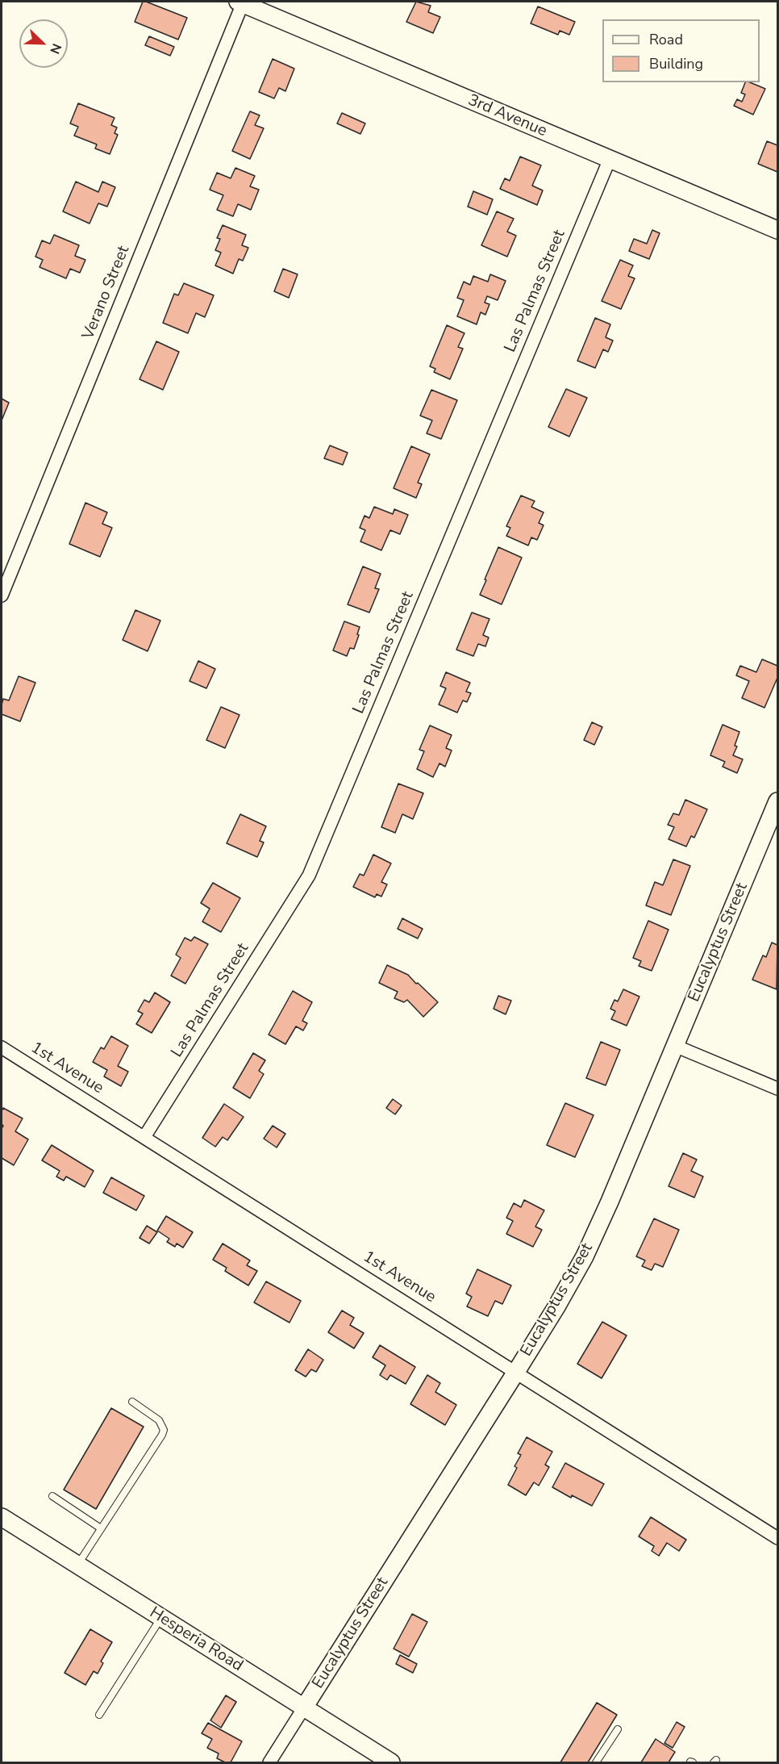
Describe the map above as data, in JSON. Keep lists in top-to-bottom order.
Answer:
{
  "streets": {
    "main road": ["3rd Avenue", "Eucalyptus Street", "Hesperia Road"],
    "street": ["Las Palmas Street", "Verano Street", "1st Avenue"]
  },
  "crossings": [
    ["3rd Avenue", "Las Palmas Street"],
    ["3rd Avenue", "Verano Street"],
    ["Las Palmas Street", "1st Avenue"],
    ["Eucalyptus Street", "1st Avenue"],
    ["Eucalyptus Street", "Hesperia Road"]
  ],
  "legend": ["Road", "Building"],
  "north": "bottom right"
}
